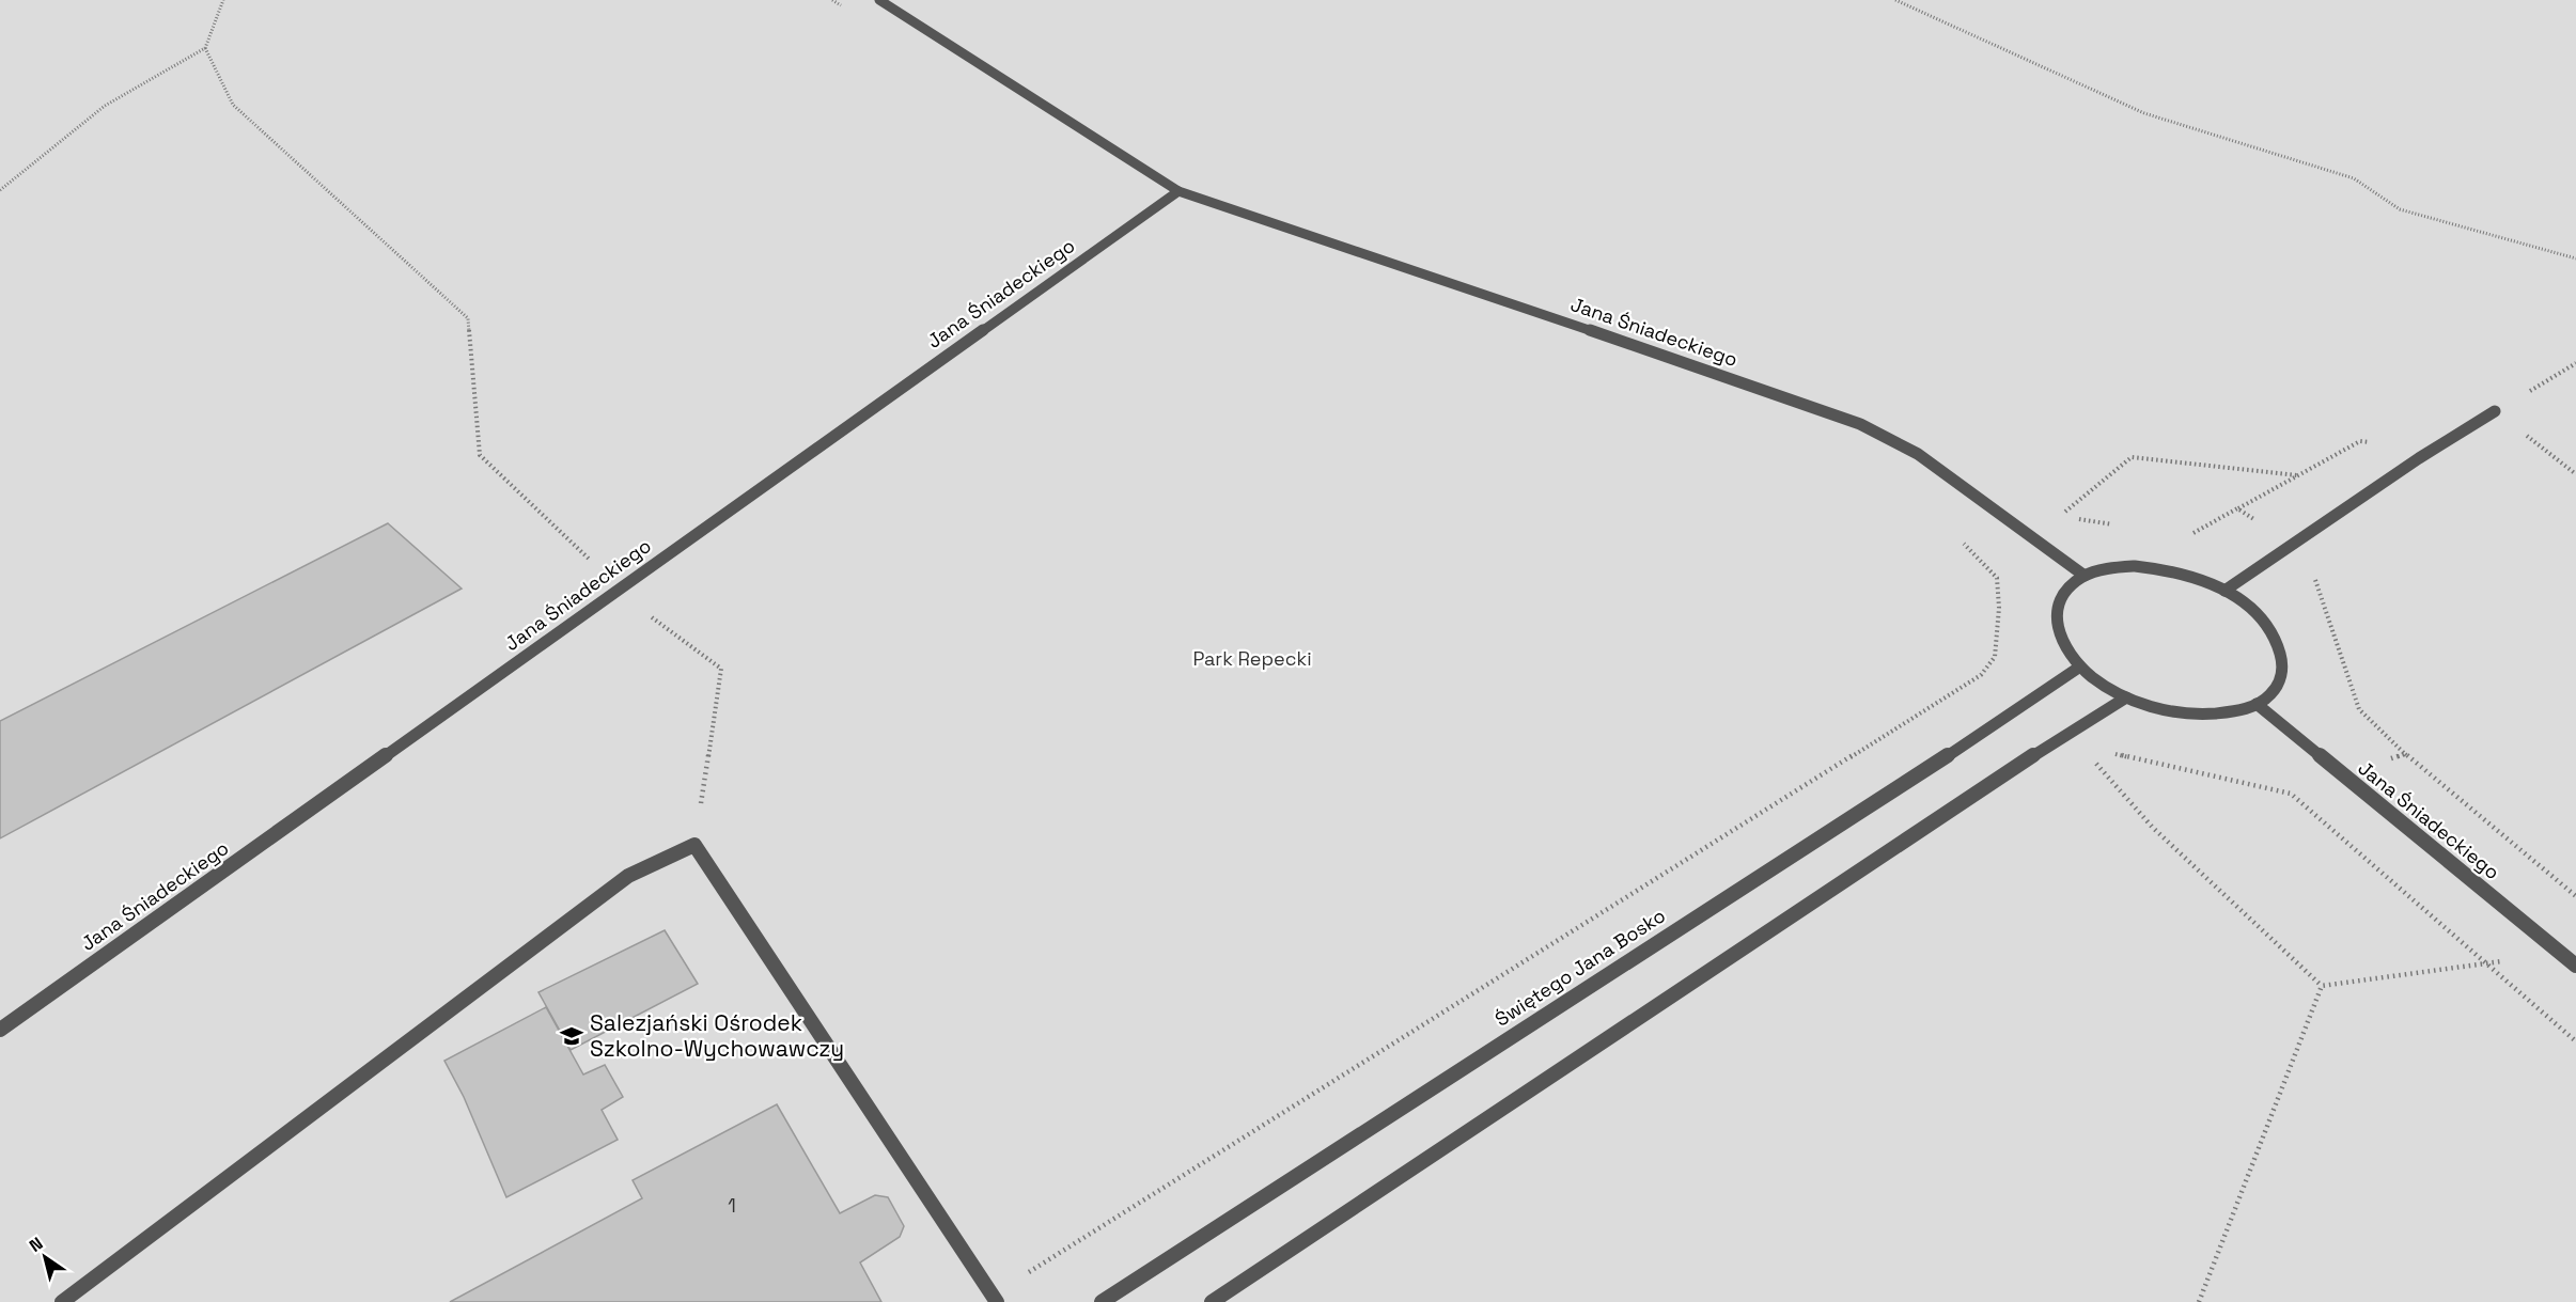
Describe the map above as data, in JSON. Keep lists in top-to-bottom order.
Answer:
{
  "streets": {
    "lane": ["Jana Śniadeckiego", "Świętego Jana Bosko"]
  },
  "crossings": [
    ["Jana Śniadeckiego", "Świętego Jana Bosko"]
  ],
  "parks": ["Park Repecki"],
  "places": {
    "school or university": ["Salezjański Ośrodek Szkolno-Wychowawczy"]
  },
  "house_numbers": ["1"],
  "north": "top left"
}
